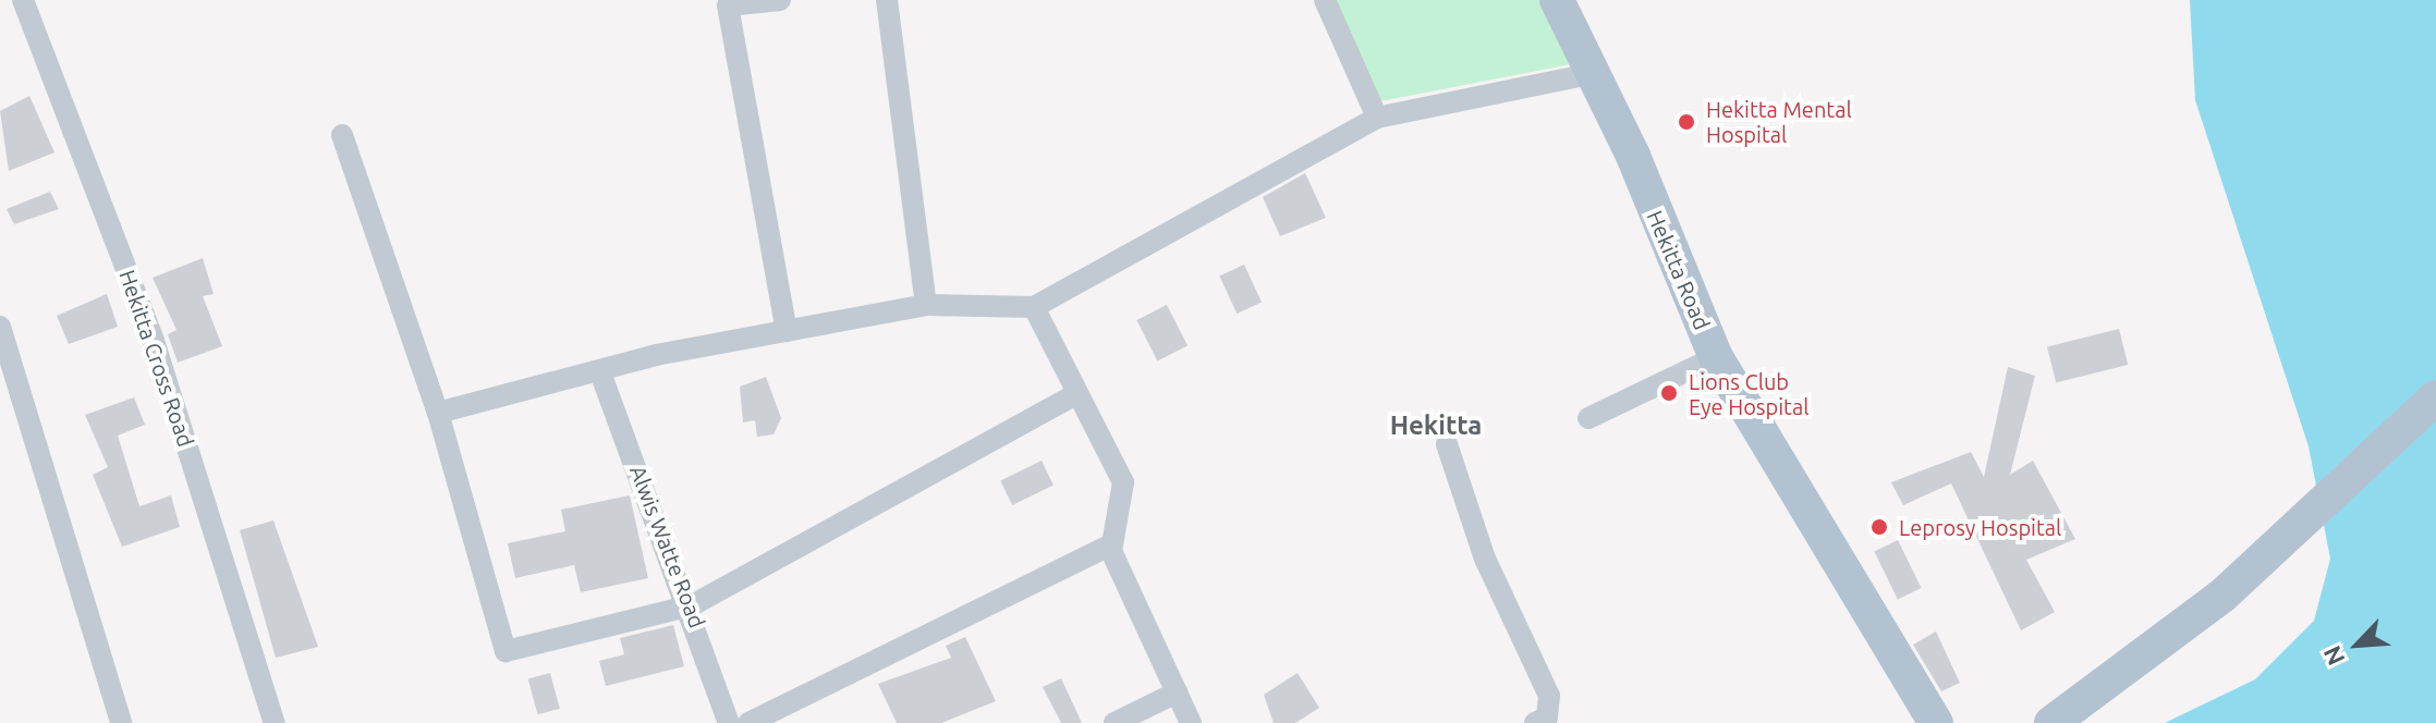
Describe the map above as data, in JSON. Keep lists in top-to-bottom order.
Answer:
{
  "streets": {
    "main road": ["Hekitta Road"],
    "street": ["Hekitta Cross Road", "Alwis Watte Road"]
  },
  "districts": ["Hekitta"],
  "places": ["Hekitta Mental Hospital", "Lions Club Eye Hospital", "Leprosy Hospital"],
  "north": "bottom left"
}
